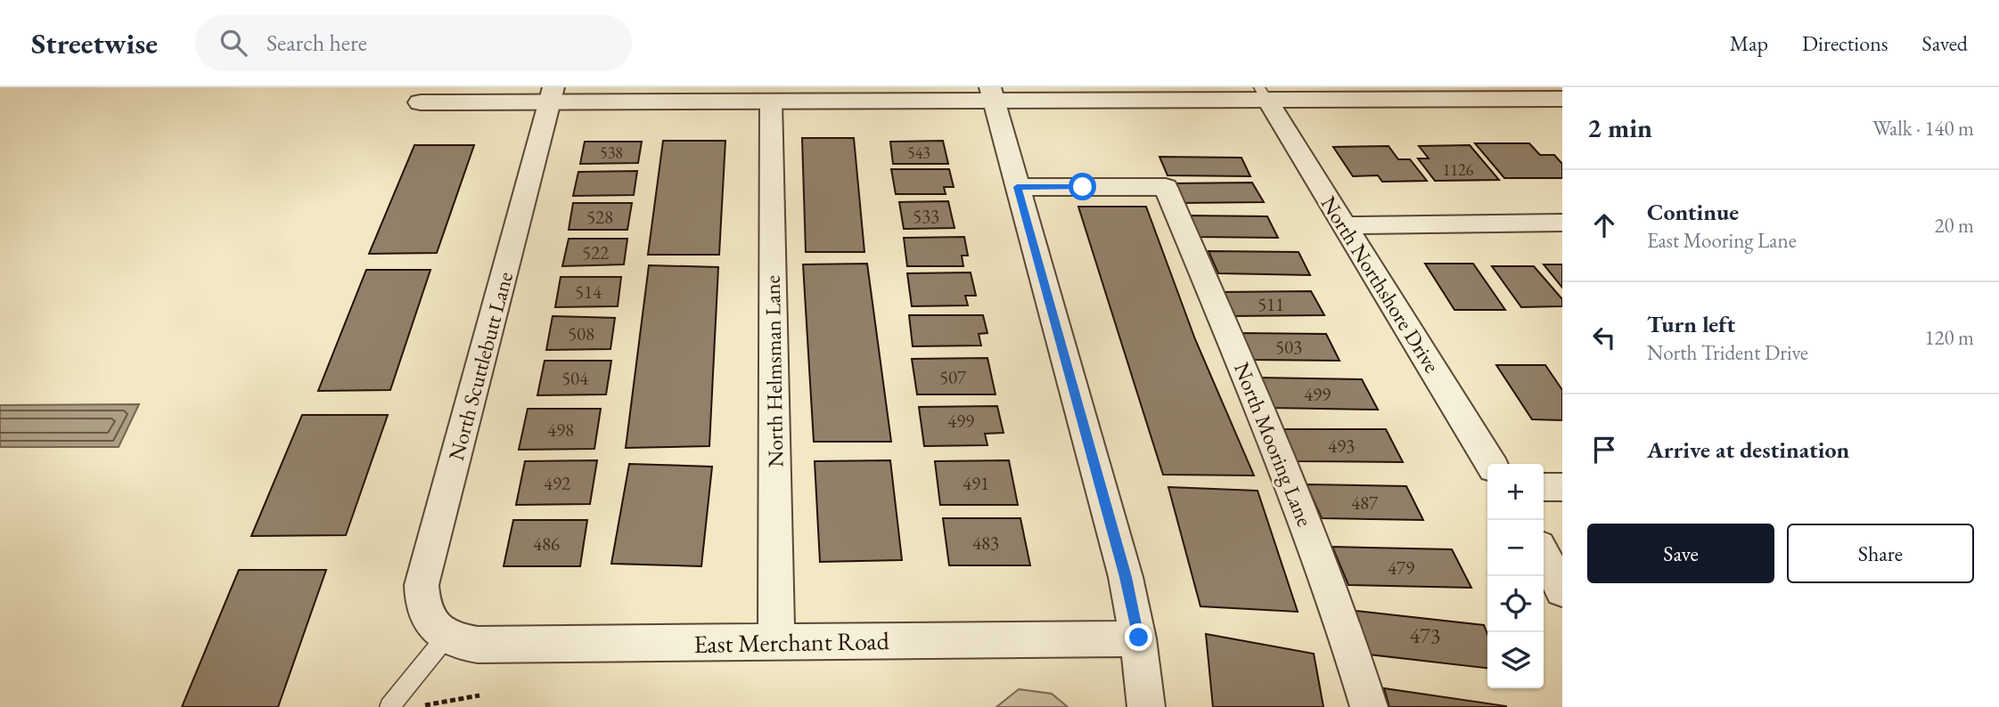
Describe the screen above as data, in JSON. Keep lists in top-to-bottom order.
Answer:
{
  "streets": {
    "street": [
      "North Northshore Drive",
      "North Scuttlebutt Lane",
      "North Helmsman Lane",
      "North Mooring Lane",
      "East Merchant Road"
    ]
  },
  "crossings": [
    ["North Scuttlebutt Lane", "East Merchant Road"],
    ["North Helmsman Lane", "East Merchant Road"]
  ],
  "house_numbers": [
    "538",
    "543",
    "1126",
    "533",
    "528",
    "522",
    "514",
    "511",
    "508",
    "503",
    "507",
    "504",
    "499",
    "499",
    "498",
    "493",
    "492",
    "491",
    "487",
    "483",
    "486",
    "479",
    "473"
  ],
  "page": {
    "header": "Streetwise",
    "search": "Search here",
    "nav": ["Map", "Directions", "Saved"],
    "heading": ["2 min", "Walk · 140 m"],
    "list": [
      ["Continue", "East Mooring Lane", "20 m"],
      ["Turn left", "North Trident Drive", "120 m"],
      "Arrive at destination"
    ],
    "map_buttons": ["+", "−"],
    "buttons": ["Save", "Share"]
  }
}
